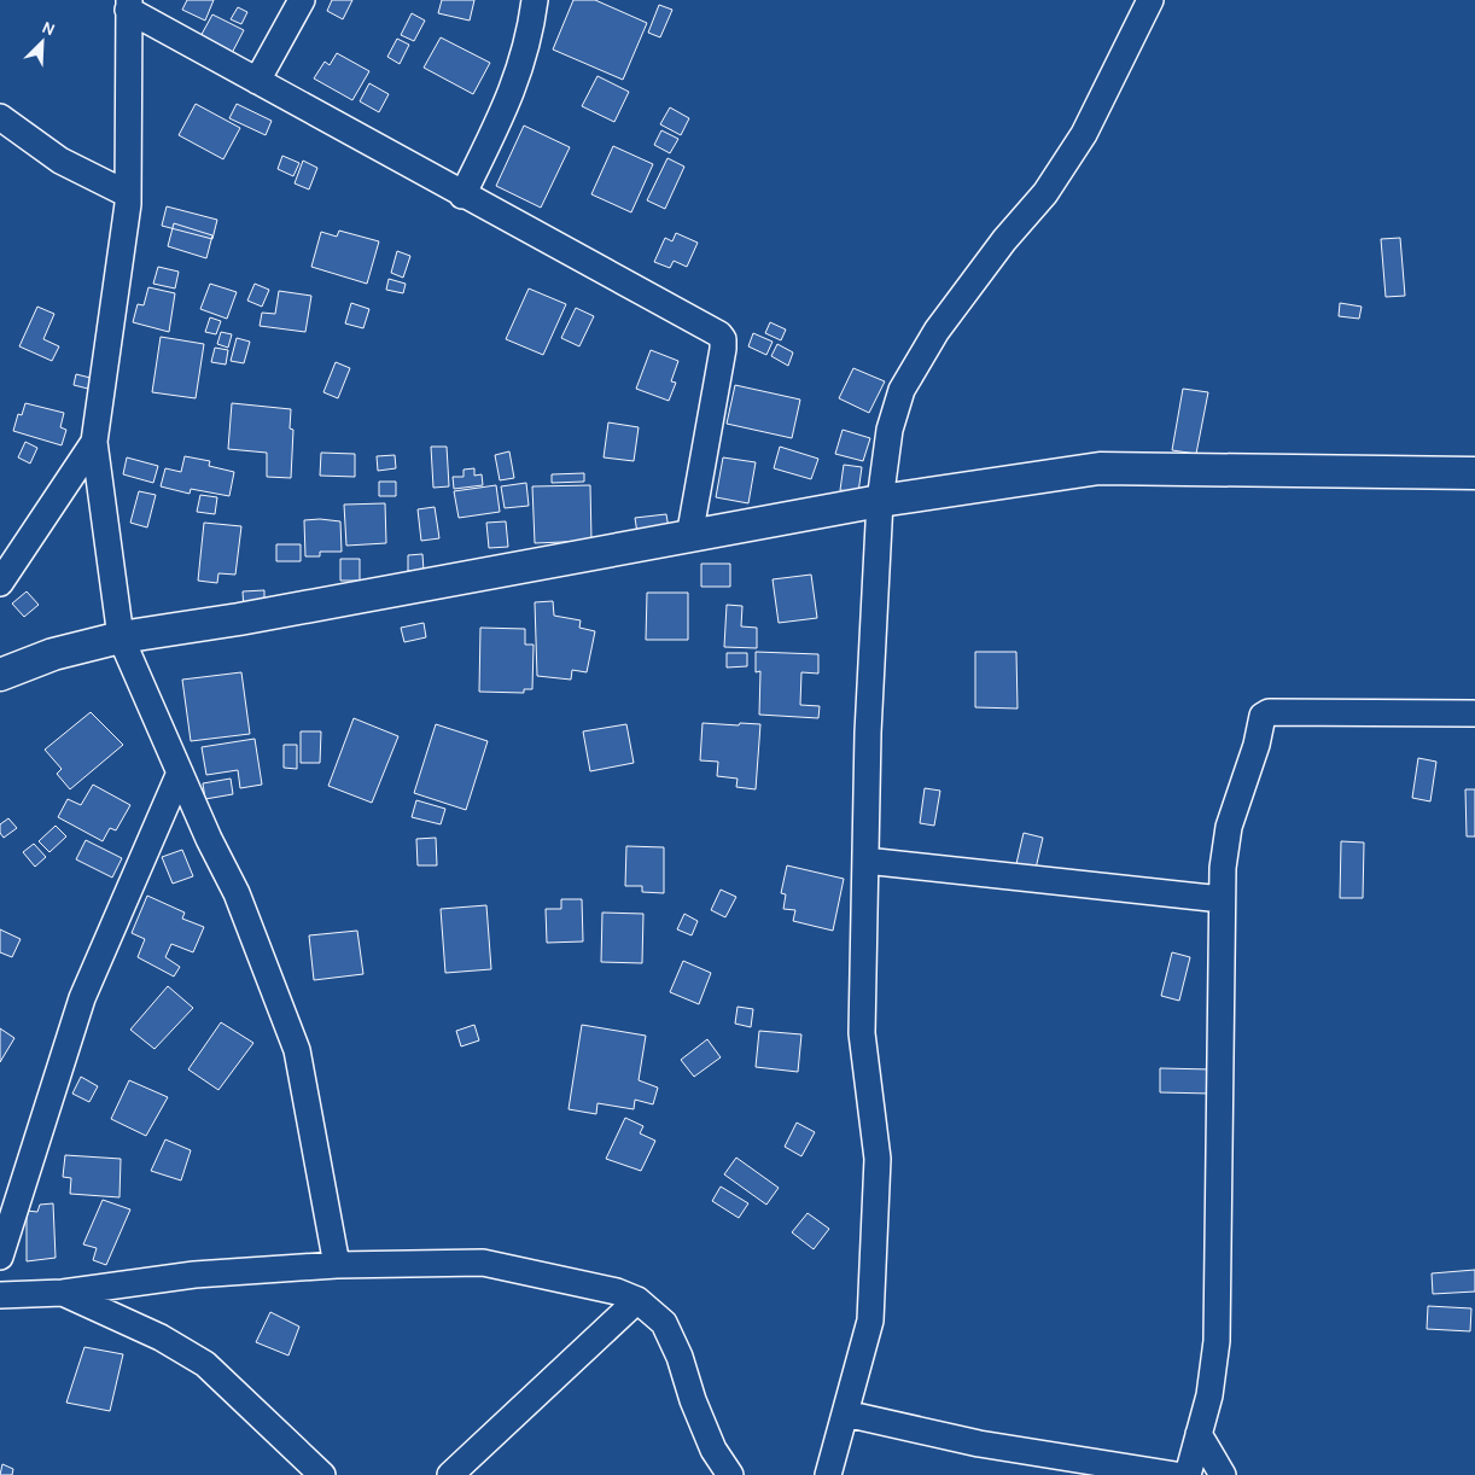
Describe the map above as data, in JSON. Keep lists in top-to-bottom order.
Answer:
{
  "north": "top right"
}
